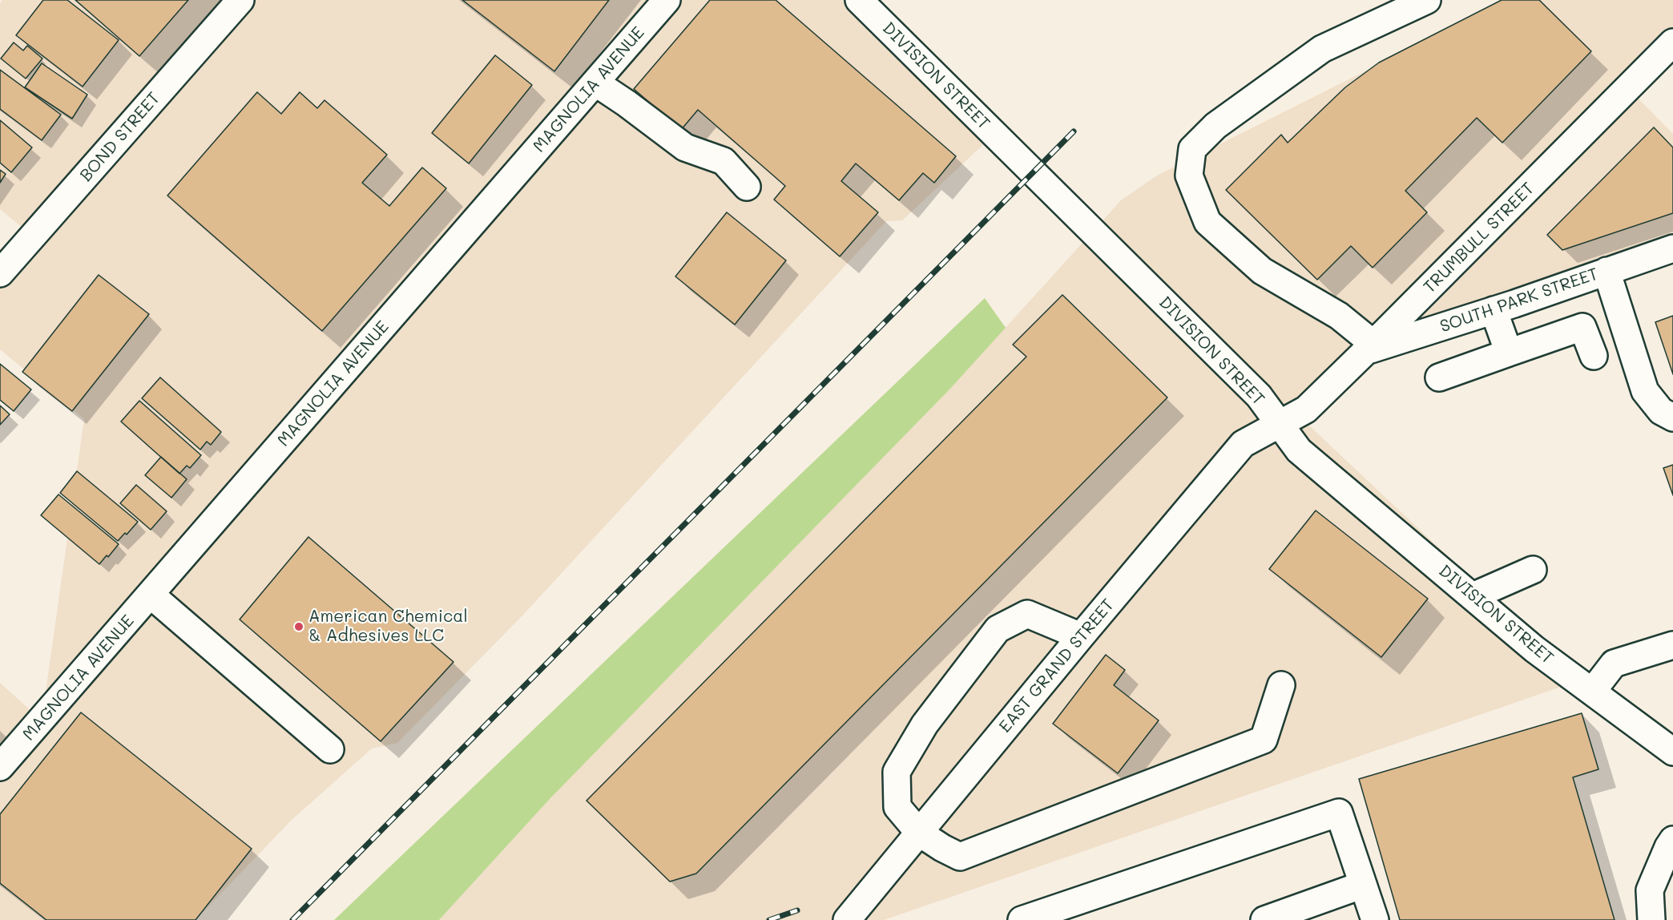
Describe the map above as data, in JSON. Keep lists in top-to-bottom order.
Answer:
{
  "streets": {
    "street": [
      "DIVISION STREET",
      "MAGNOLIA AVENUE",
      "BOND STREET",
      "TRUMBULL STREET",
      "SOUTH PARK STREET",
      "EAST GRAND STREET"
    ]
  },
  "crossings": [
    ["DIVISION STREET", "TRUMBULL STREET"],
    ["DIVISION STREET", "EAST GRAND STREET"],
    ["TRUMBULL STREET", "SOUTH PARK STREET"],
    ["TRUMBULL STREET", "EAST GRAND STREET"]
  ],
  "places": ["American Chemical & Adhesives LLC"]
}
